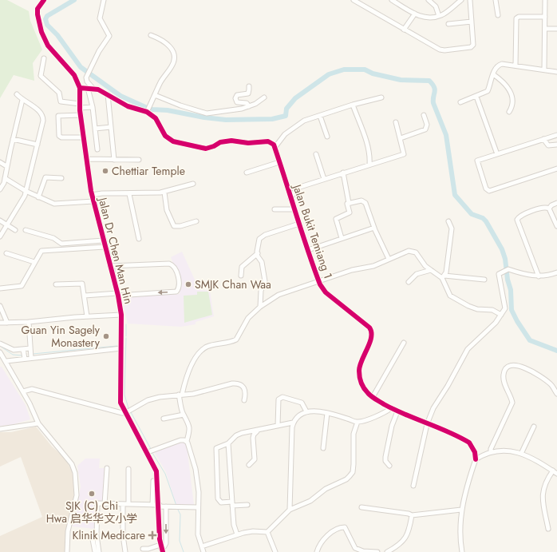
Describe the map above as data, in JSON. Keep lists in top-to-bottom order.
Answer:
{
  "streets": {
    "street": ["Jalan Bukit Temiang 1", "Jalan Dr Chen Man Hin"]
  },
  "places": {
    "other": [
      "Chettiar Temple",
      "SMJK Chan Waa",
      "Guan Yin Sagely Monastery",
      "SJK (C) Chi Hwa 启华华文小学"
    ],
    "health": ["Klinik Medicare"]
  }
}
